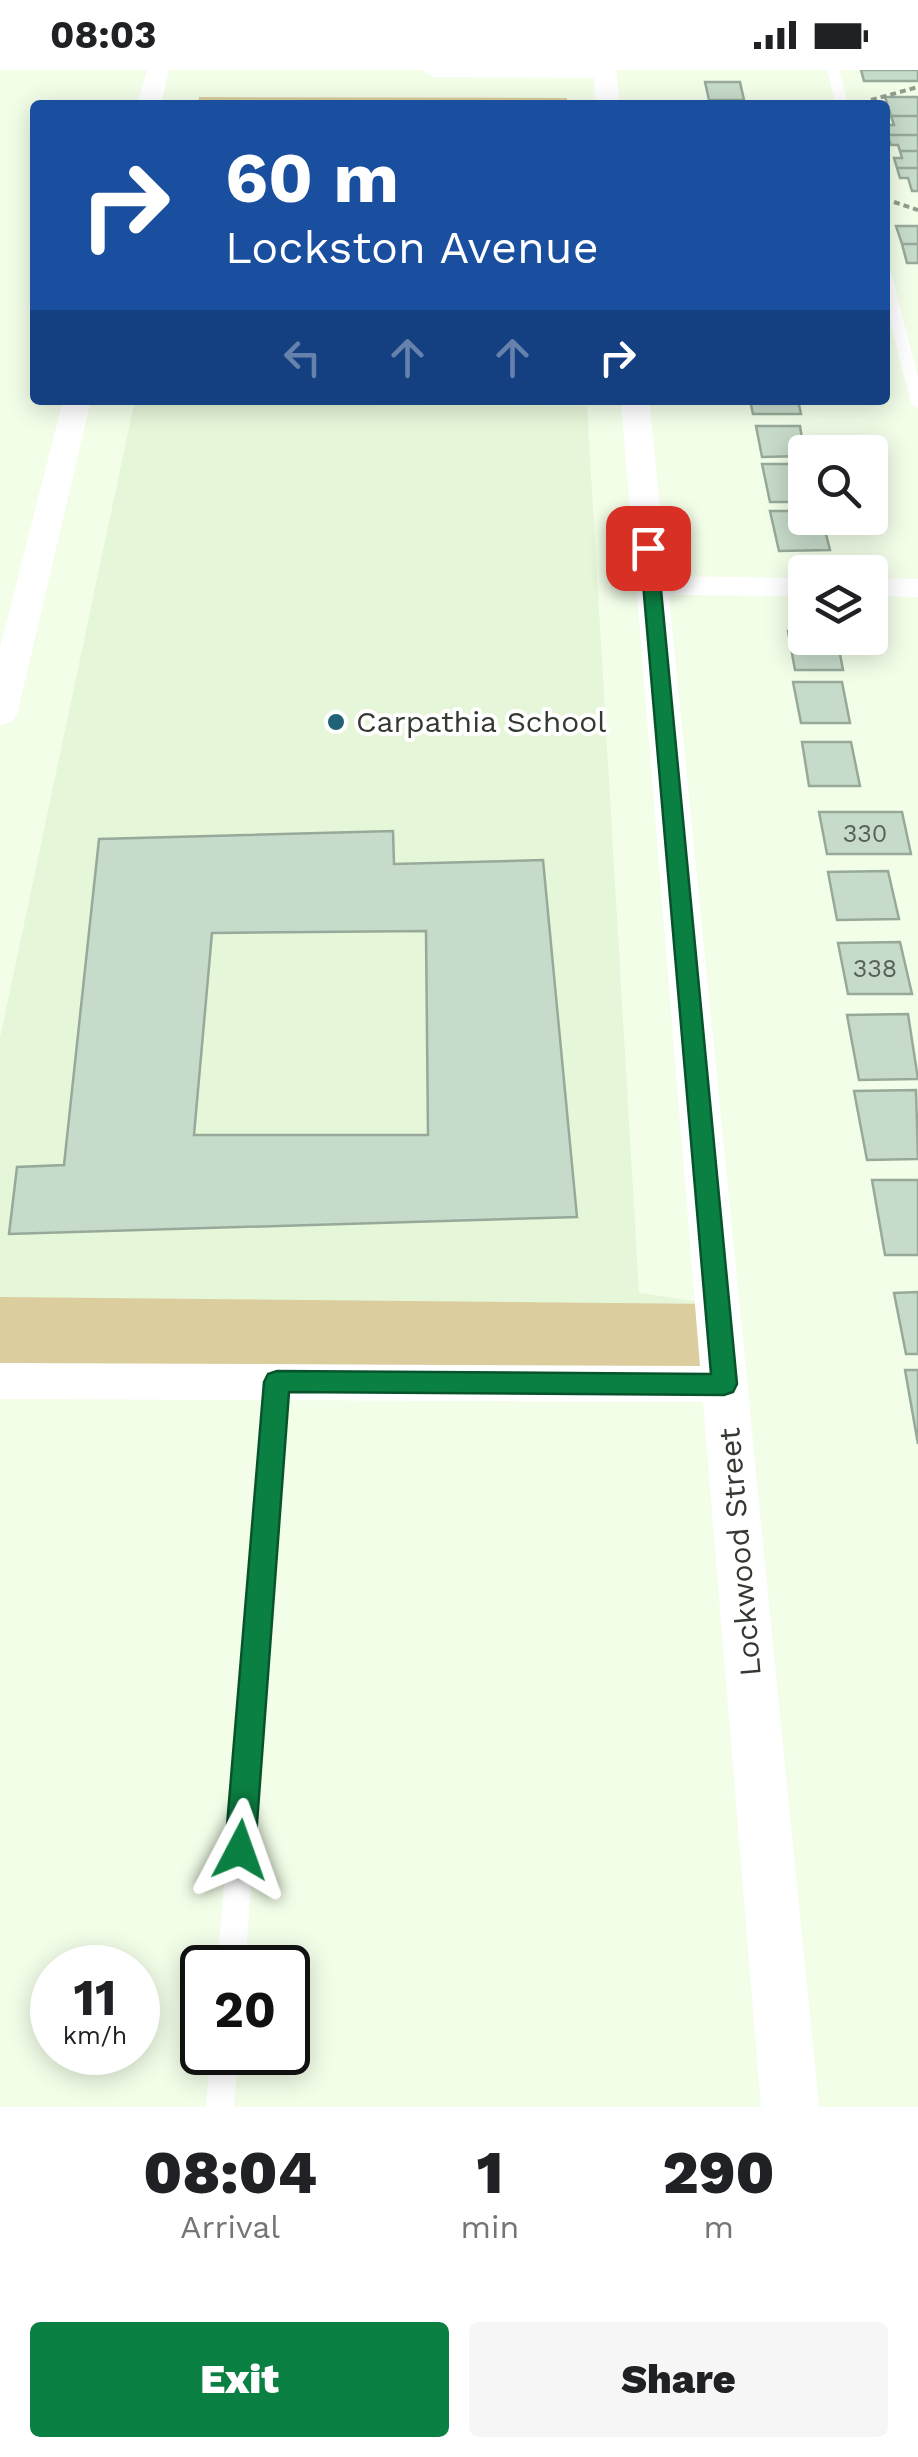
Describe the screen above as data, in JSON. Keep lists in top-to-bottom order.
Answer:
{
  "streets": {
    "street": ["Lockwood Street"]
  },
  "places": ["Carpathia School"],
  "house_numbers": ["330", "338"],
  "page": {
    "status": "08:03",
    "turn": ["60 m", "Lockston Avenue"],
    "speed": "11 km/h",
    "limit": "20",
    "eta": [
      "08:04",
      "Arrival",
      "1",
      "min",
      "290",
      "m"
    ],
    "buttons": ["Exit", "Share"]
  }
}
